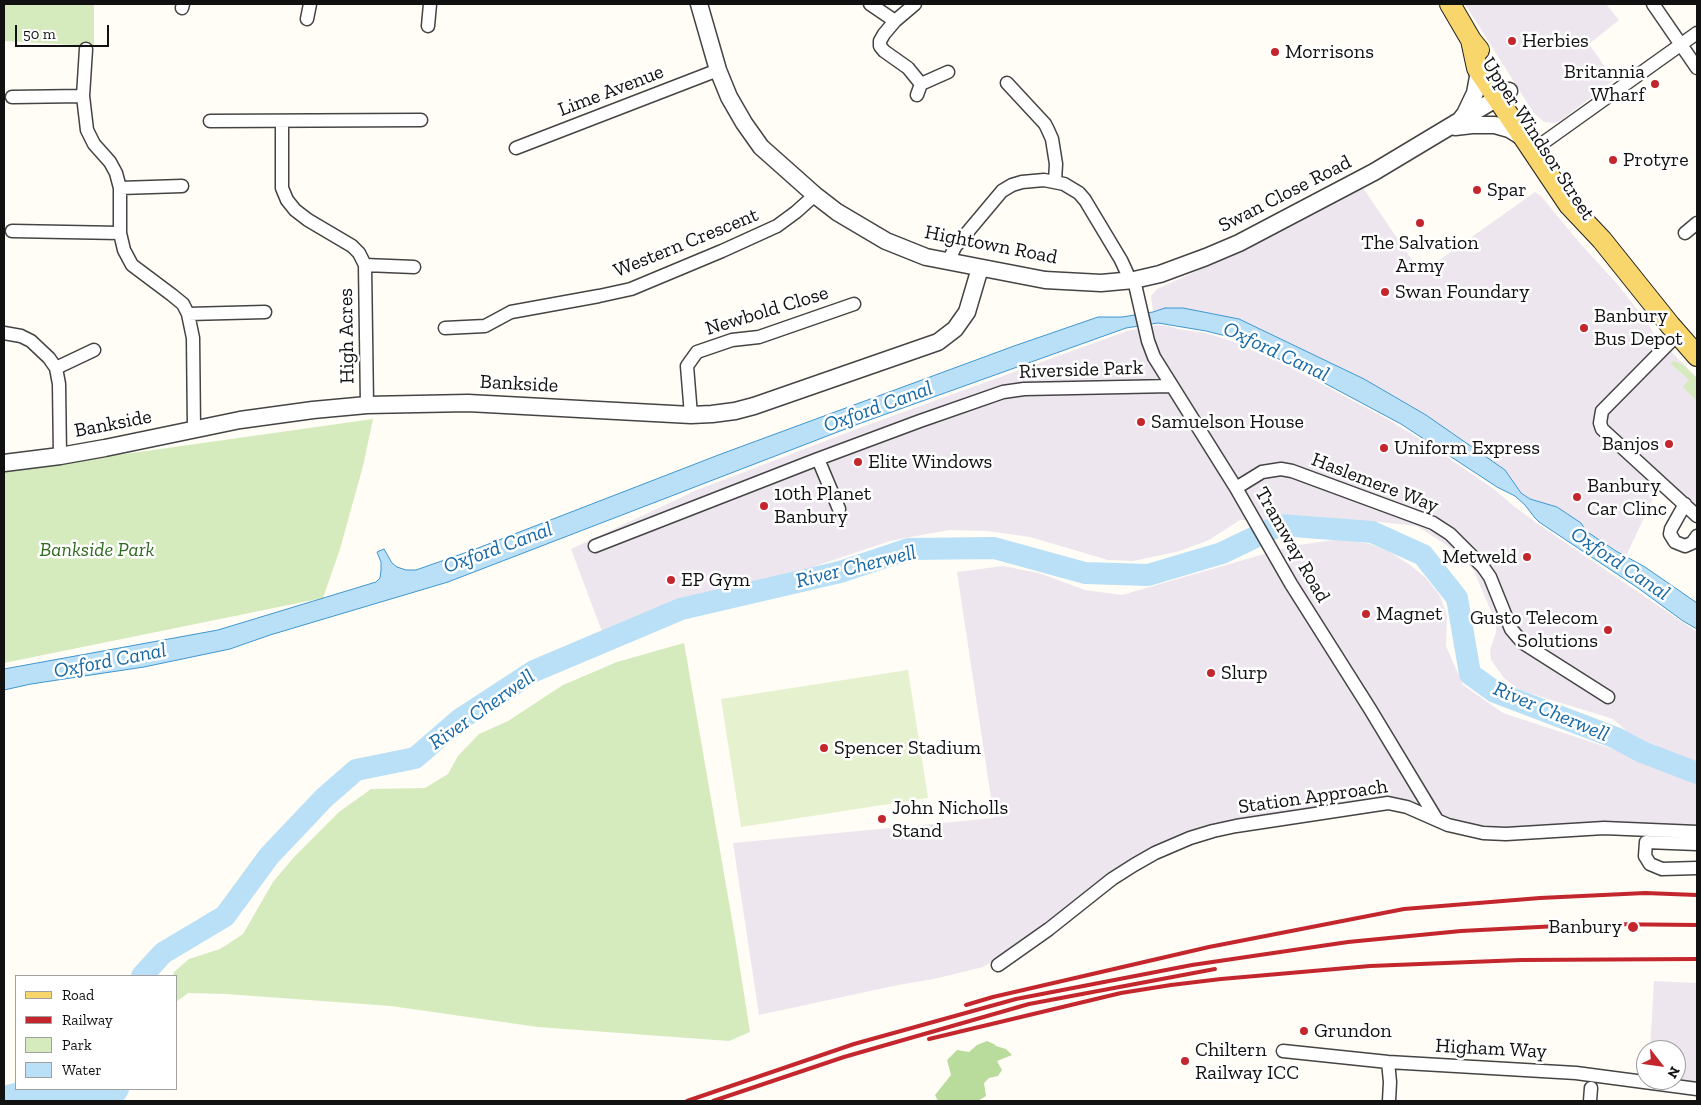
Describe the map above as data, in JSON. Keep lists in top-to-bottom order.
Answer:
{
  "streets": {
    "main road": ["Upper Windsor Street"],
    "street": [
      "Lime Avenue",
      "Swan Close Road",
      "Western Crescent",
      "Hightown Road",
      "Newbold Close",
      "High Acres",
      "Riverside Park",
      "Bankside",
      "Haslemere Way",
      "Tramway Road",
      "Station Approach",
      "Higham Way"
    ]
  },
  "crossings": [
    ["Lime Avenue", "Hightown Road"],
    ["Upper Windsor Street", "Swan Close Road"],
    ["Swan Close Road", "Hightown Road"],
    ["Swan Close Road", "Tramway Road"],
    ["Western Crescent", "Hightown Road"],
    ["Hightown Road", "Bankside"],
    ["Hightown Road", "Tramway Road"],
    ["Newbold Close", "Bankside"],
    ["High Acres", "Bankside"],
    ["Riverside Park", "Tramway Road"],
    ["Haslemere Way", "Tramway Road"],
    ["Tramway Road", "Station Approach"]
  ],
  "water": ["Oxford Canal", "River Cherwell"],
  "parks": ["Bankside Park"],
  "places": [
    "Herbies",
    "Morrisons",
    "Britannia Wharf",
    "Protyre",
    "Spar",
    "The Salvation Army",
    "Swan Foundary",
    "Banbury Bus Depot",
    "Samuelson House",
    "Banjos",
    "Uniform Express",
    "Elite Windows",
    "Banbury Car Clinc",
    "10th Planet Banbury",
    "Metweld",
    "EP Gym",
    "Magnet",
    "Gusto Telecom Solutions",
    "Slurp",
    "Spencer Stadium",
    "John Nicholls Stand",
    "Banbury",
    "Grundon",
    "Chiltern Railway ICC"
  ],
  "legend": [
    "Road",
    "Railway",
    "Park",
    "Water"
  ],
  "scale_bar": "50 m",
  "north": "bottom right"
}
